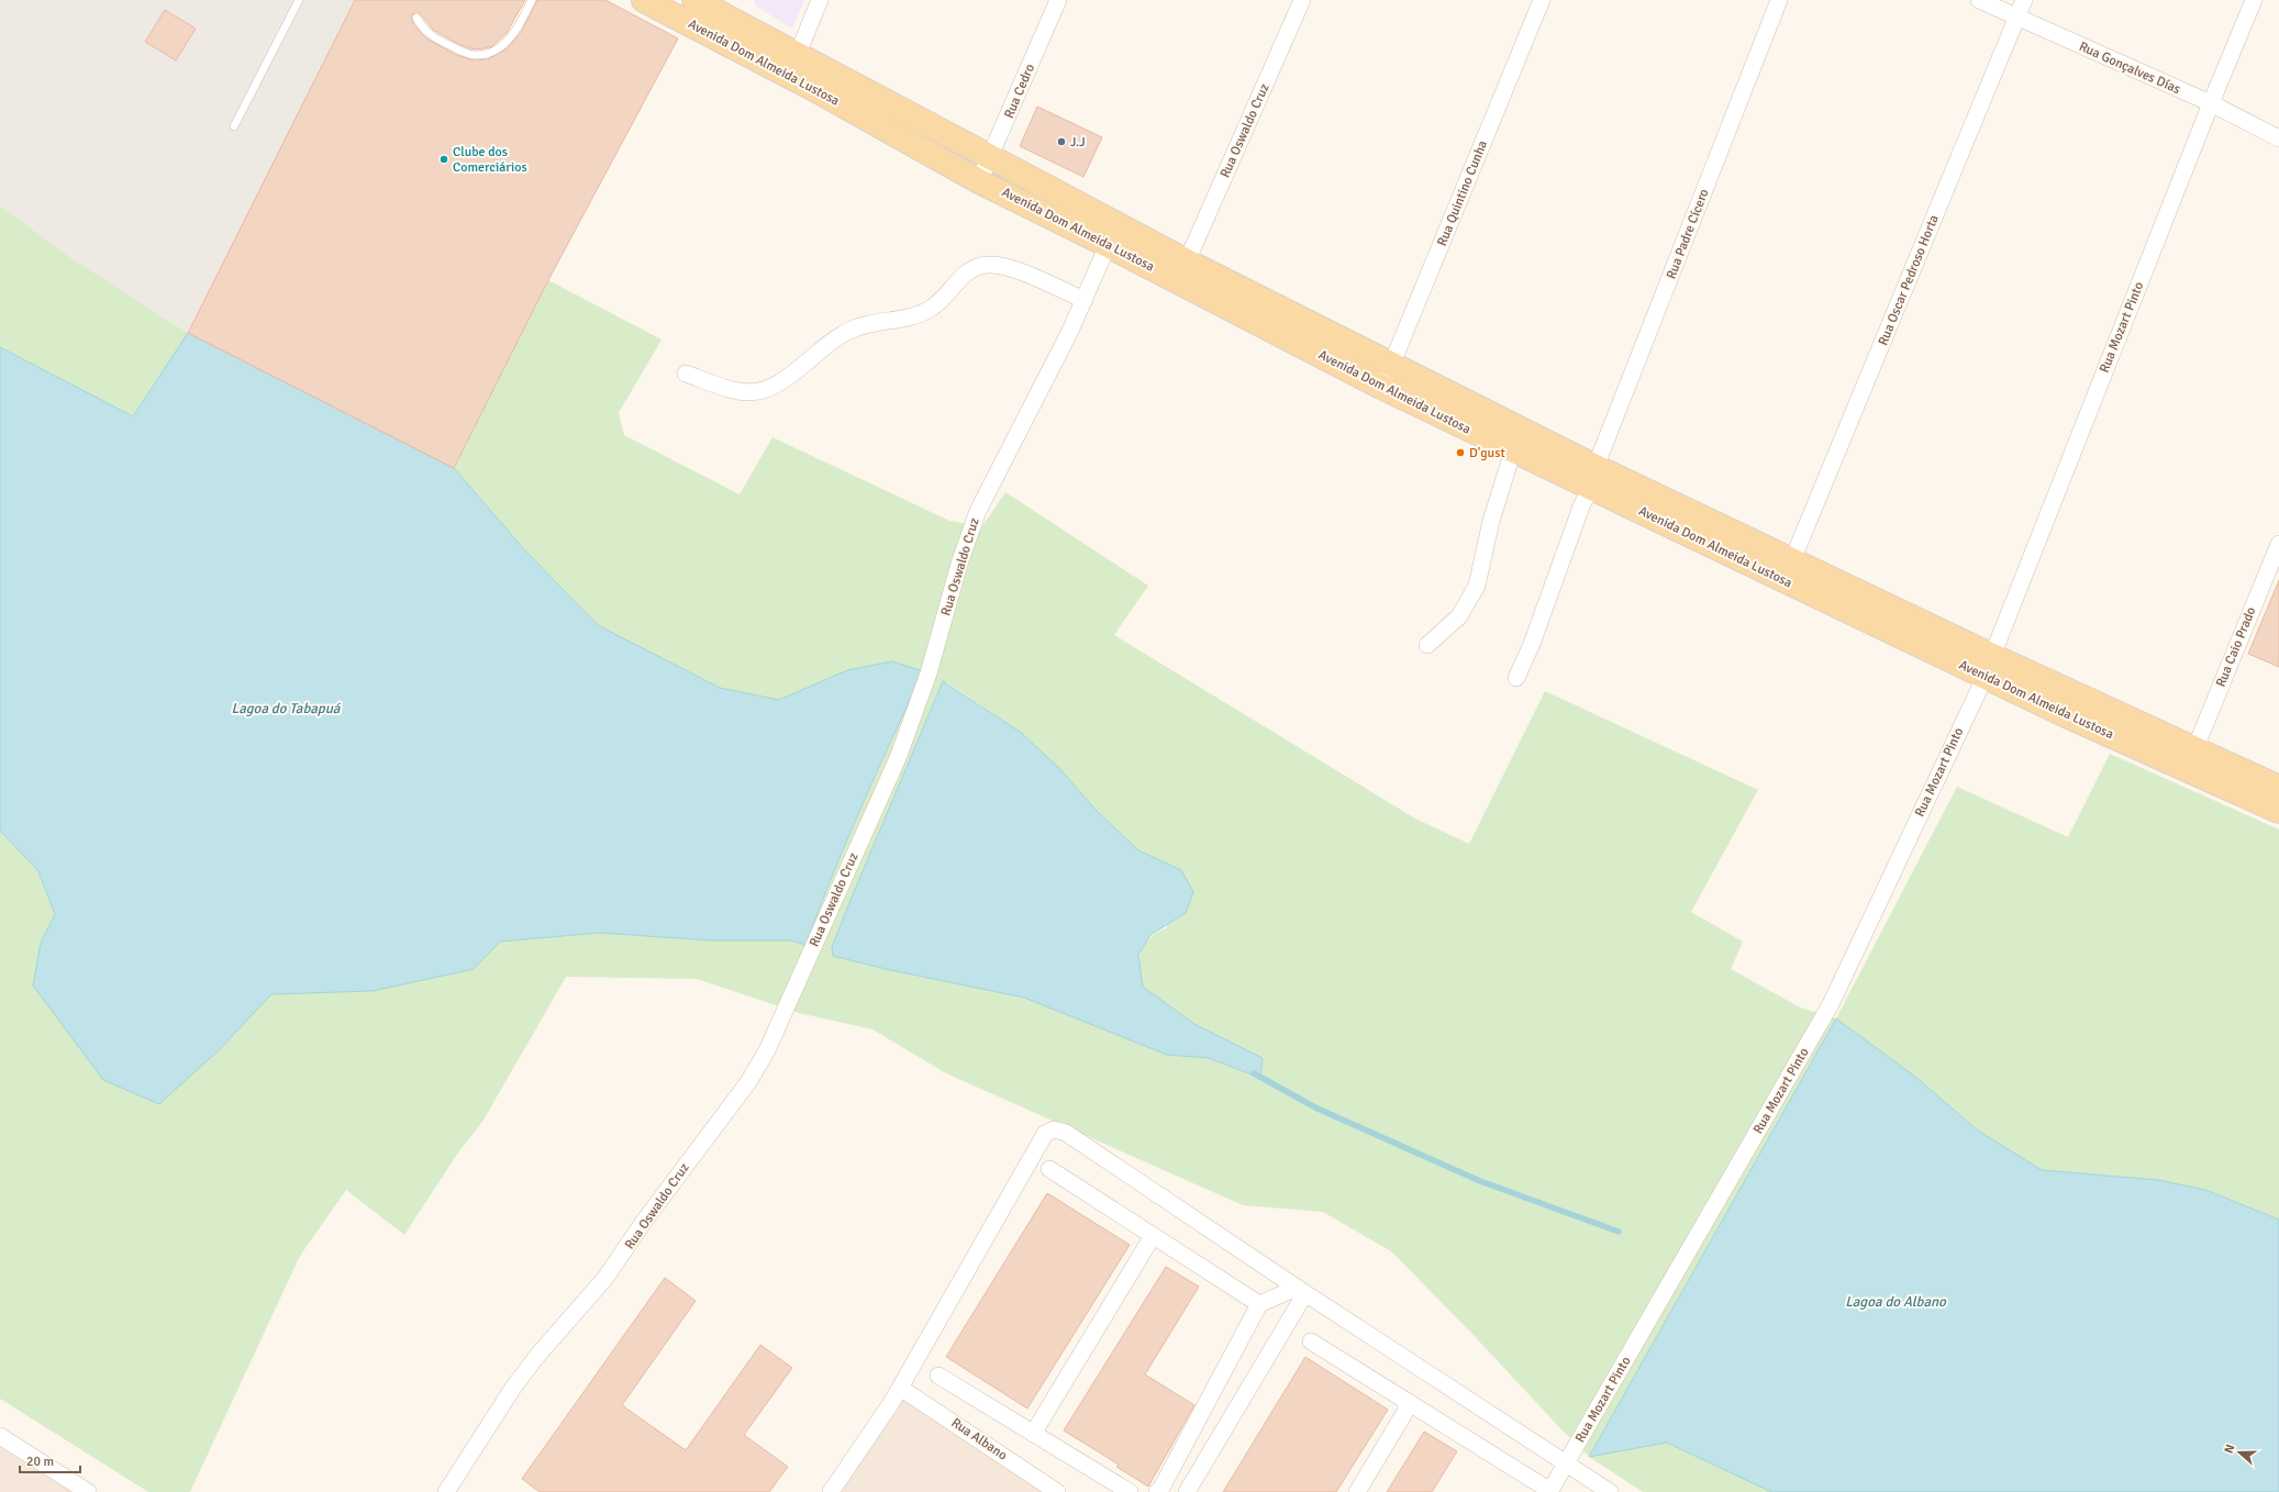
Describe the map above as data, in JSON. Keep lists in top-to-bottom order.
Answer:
{
  "streets": {
    "main road": ["Avenida Dom Almeida Lustosa"],
    "street": [
      "Rua Gonçalves Días",
      "Rua Cedro",
      "Rua Oswaldo Cruz",
      "Rua Quintino Cunha",
      "Rua Padre Cícero",
      "Rua Oscar Pedroso Horta",
      "Rua Mozart Pinto",
      "Rua Caio Prado",
      "Rua Albano"
    ]
  },
  "crossings": [
    ["Avenida Dom Almeida Lustosa", "Rua Cedro"],
    ["Avenida Dom Almeida Lustosa", "Rua Oswaldo Cruz"],
    ["Avenida Dom Almeida Lustosa", "Rua Quintino Cunha"],
    ["Avenida Dom Almeida Lustosa", "Rua Padre Cícero"],
    ["Avenida Dom Almeida Lustosa", "Rua Oscar Pedroso Horta"],
    ["Avenida Dom Almeida Lustosa", "Rua Mozart Pinto"],
    ["Avenida Dom Almeida Lustosa", "Rua Caio Prado"],
    ["Rua Gonçalves Días", "Rua Oscar Pedroso Horta"],
    ["Rua Gonçalves Días", "Rua Mozart Pinto"]
  ],
  "water": ["Lagoa do Tabapuá", "Lagoa do Albano"],
  "places": ["J.J", "Clube dos Comerciários", "D'gust"],
  "scale_bar": "20 m",
  "north": "left"
}
